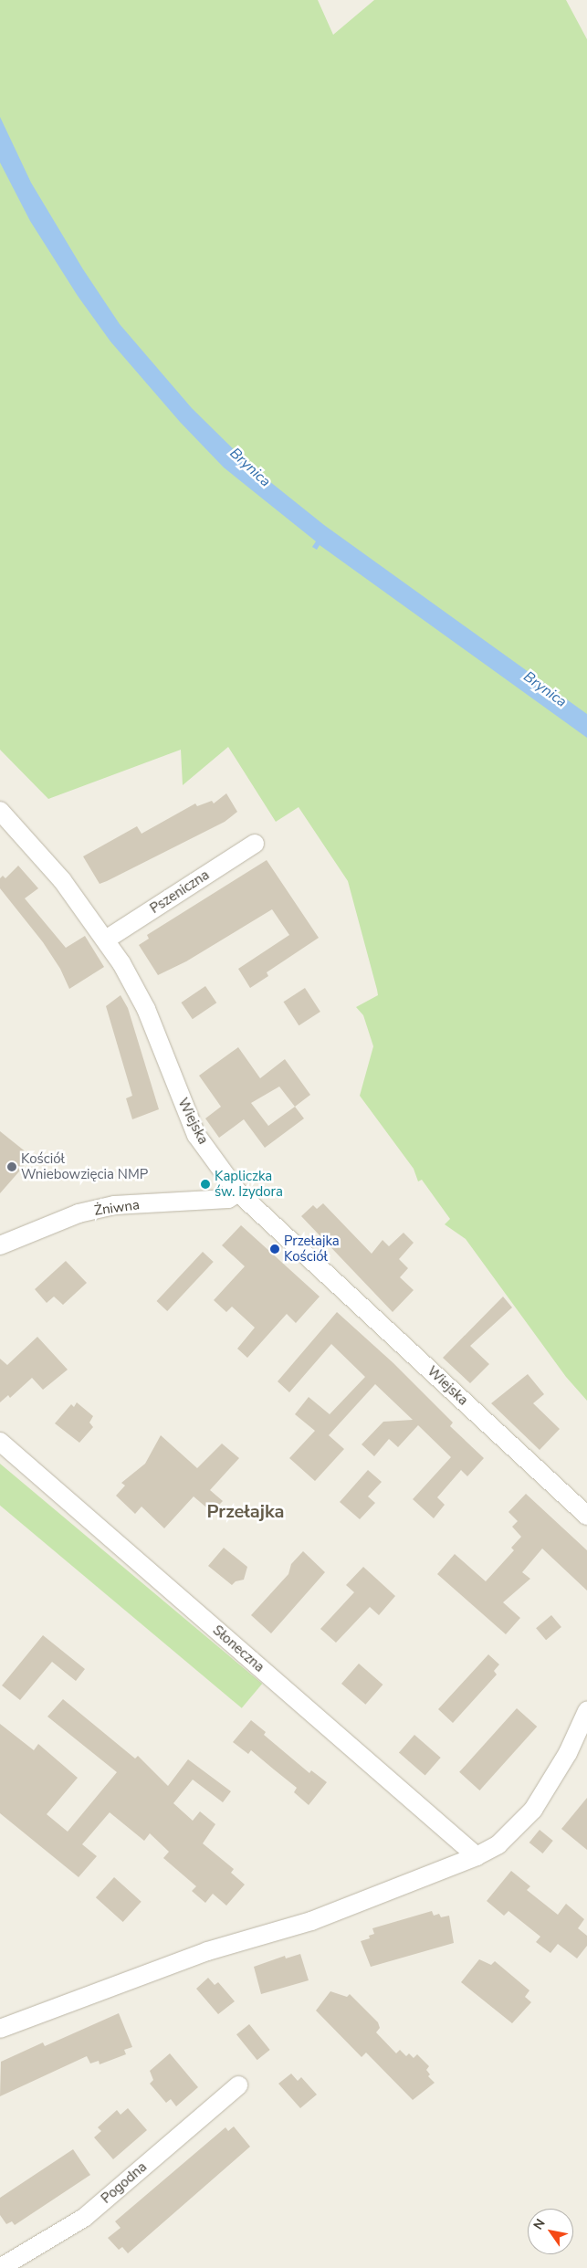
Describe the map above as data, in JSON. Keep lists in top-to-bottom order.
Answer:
{
  "streets": {
    "street": [
      "Pszeniczna",
      "Wiejska",
      "Żniwna",
      "Słoneczna",
      "Pogodna"
    ]
  },
  "crossings": [
    ["Pszeniczna", "Wiejska"],
    ["Wiejska", "Żniwna"]
  ],
  "districts": ["Przełajka"],
  "water": ["Brynica"],
  "places": ["Kościół Wniebowzięcia NMP", "Kapliczka św. Izydora", "Przełajka Kościół"],
  "north": "top left"
}
